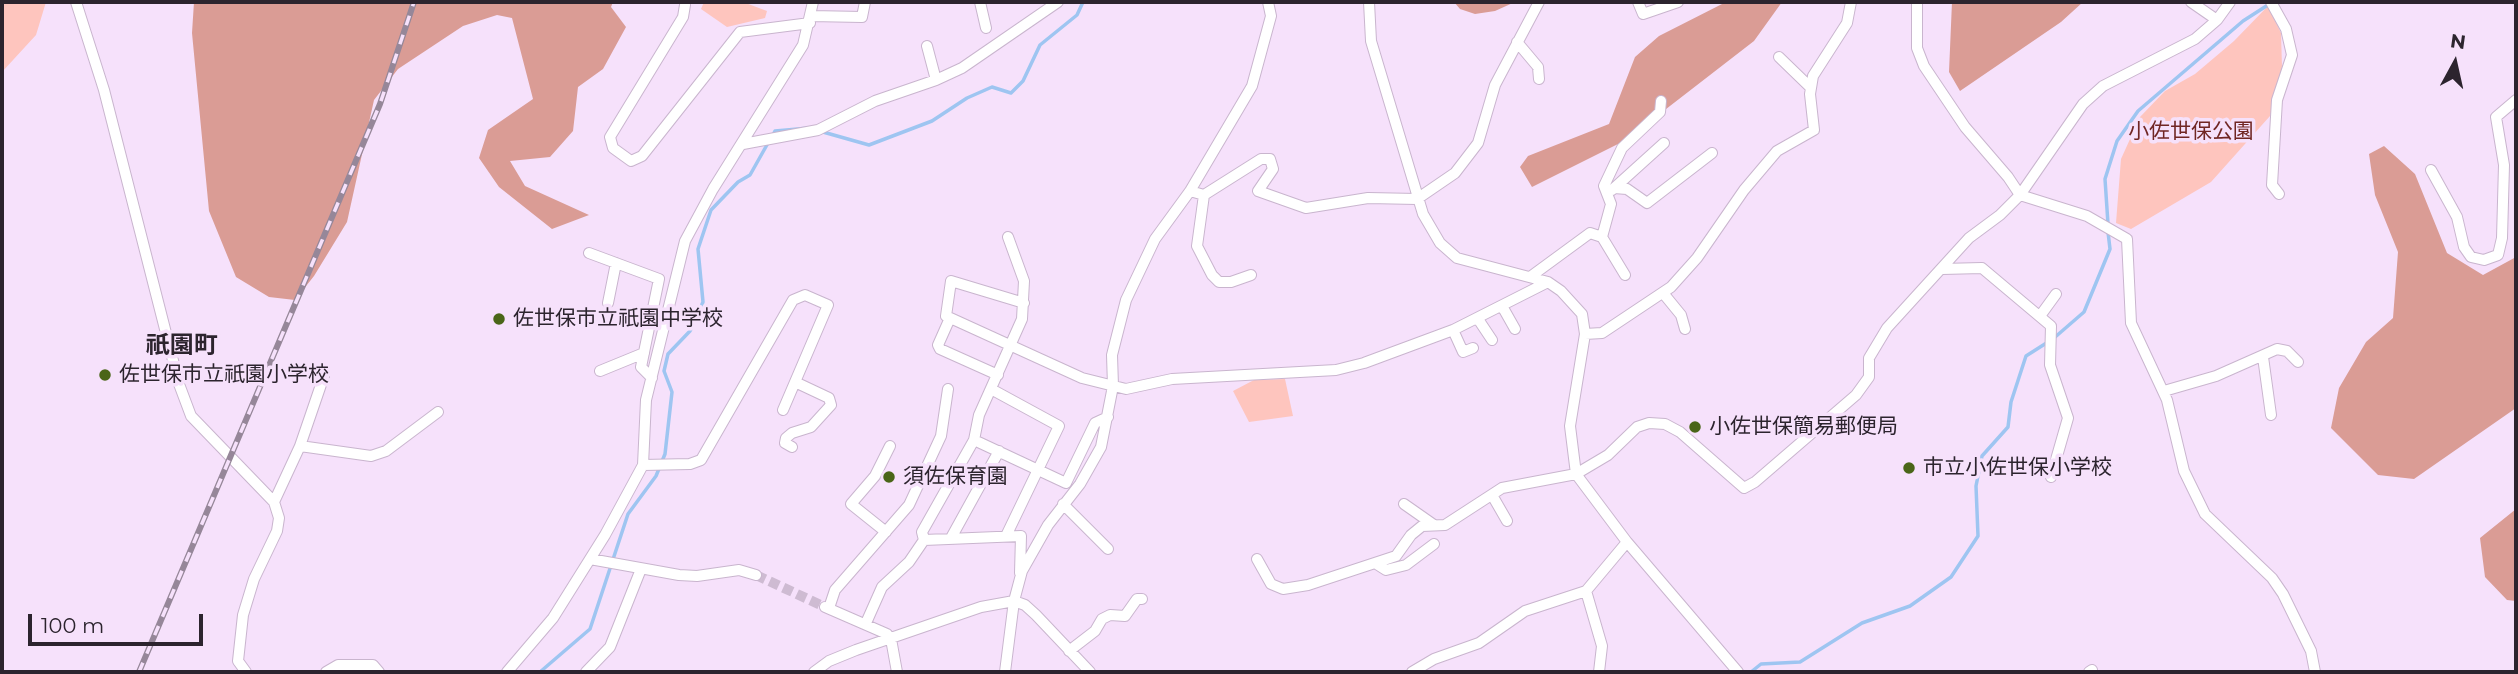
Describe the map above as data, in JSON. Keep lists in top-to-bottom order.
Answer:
{
  "districts": ["祇園町"],
  "parks": ["小佐世保公園"],
  "places": [
    "佐世保市立祇園中学校",
    "佐世保市立祇園小学校",
    "小佐世保簡易郵便局",
    "市立小佐世保小学校",
    "須佐保育園"
  ],
  "scale_bar": "100 m",
  "north": "top"
}
